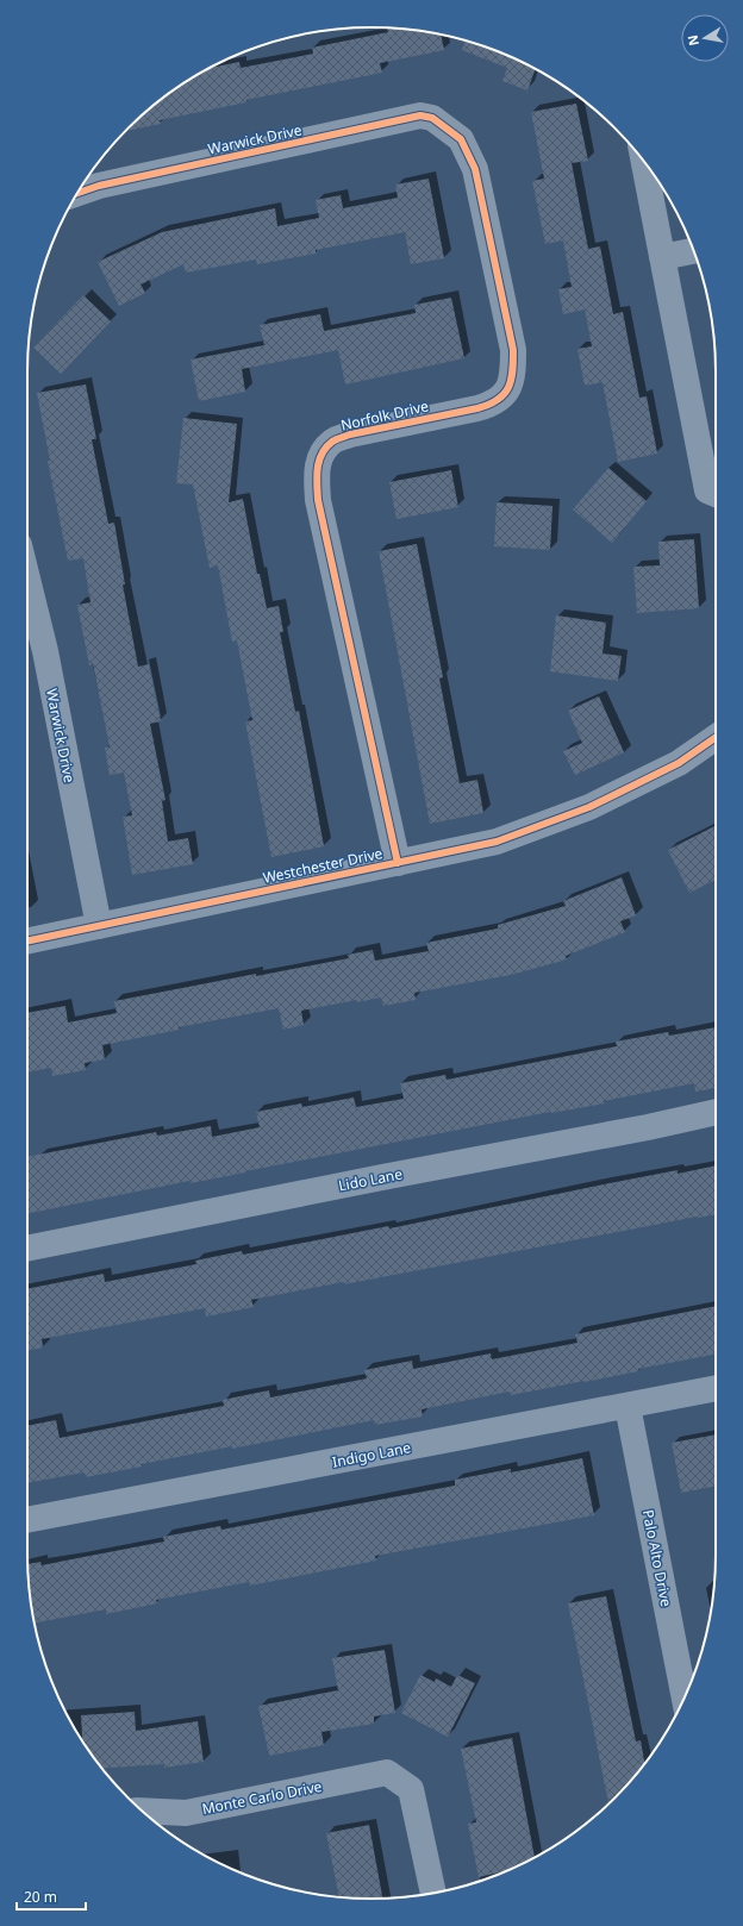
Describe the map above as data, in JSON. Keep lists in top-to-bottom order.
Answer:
{
  "streets": {
    "street": [
      "Warwick Drive",
      "Norfolk Drive",
      "Westchester Drive",
      "Lido Lane",
      "Indigo Lane",
      "Palo Alto Drive",
      "Monte Carlo Drive"
    ]
  },
  "crossings": [
    ["Warwick Drive", "Norfolk Drive"],
    ["Warwick Drive", "Westchester Drive"],
    ["Norfolk Drive", "Westchester Drive"],
    ["Indigo Lane", "Palo Alto Drive"]
  ],
  "scale_bar": "20 m",
  "north": "left"
}
